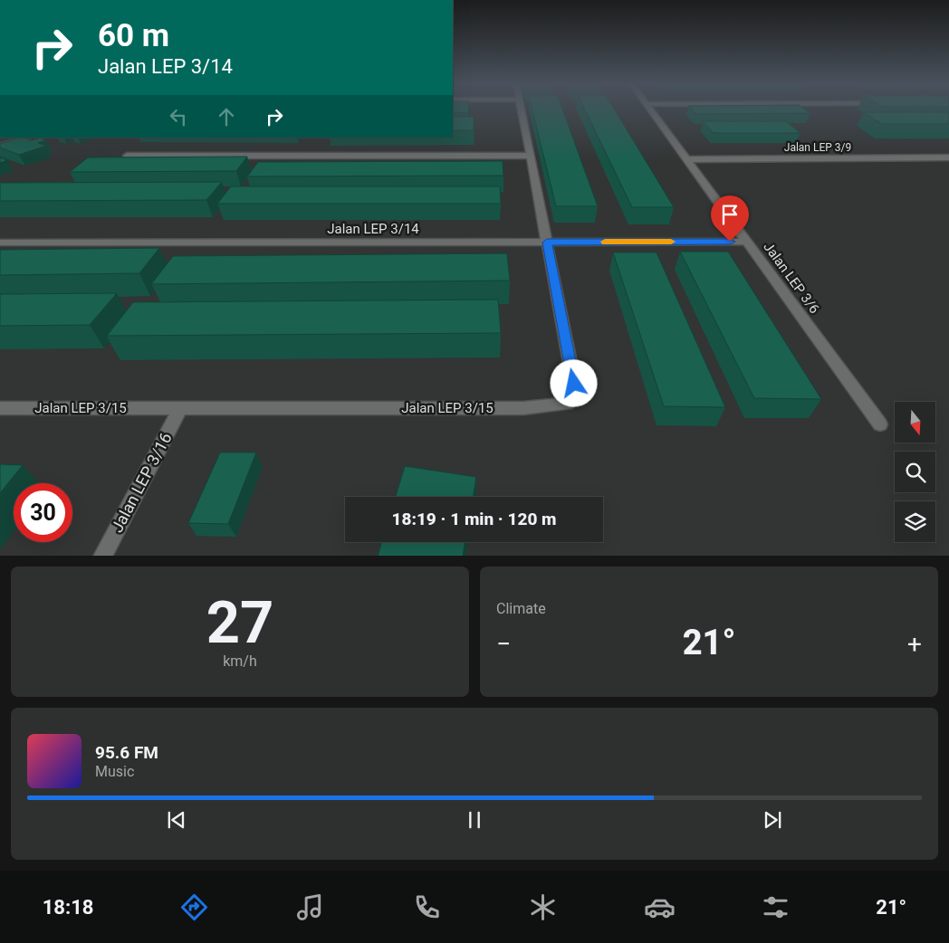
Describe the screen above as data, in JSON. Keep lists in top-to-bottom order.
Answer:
{
  "streets": {
    "street": [
      "Jalan LEP 3/9",
      "Jalan LEP 3/14",
      "Jalan LEP 3/6",
      "Jalan LEP 3/15",
      "Jalan LEP 3/16"
    ]
  },
  "crossings": [
    ["Jalan LEP 3/9", "Jalan LEP 3/6"],
    ["Jalan LEP 3/14", "Jalan LEP 3/6"],
    ["Jalan LEP 3/14", "Jalan LEP 3/15"],
    ["Jalan LEP 3/15", "Jalan LEP 3/16"]
  ],
  "north": "bottom",
  "page": {
    "turn": ["60 m", "Jalan LEP 3/14"],
    "limit": "30",
    "trip": "18:19 · 1 min · 120 m",
    "tile": [
      ["27", "km/h"],
      "Climate"
    ],
    "heat": ["−", "21°", "+"],
    "song": ["95.6 FM", "Music"],
    "tabs": ["18:18", "21°"]
  }
}
